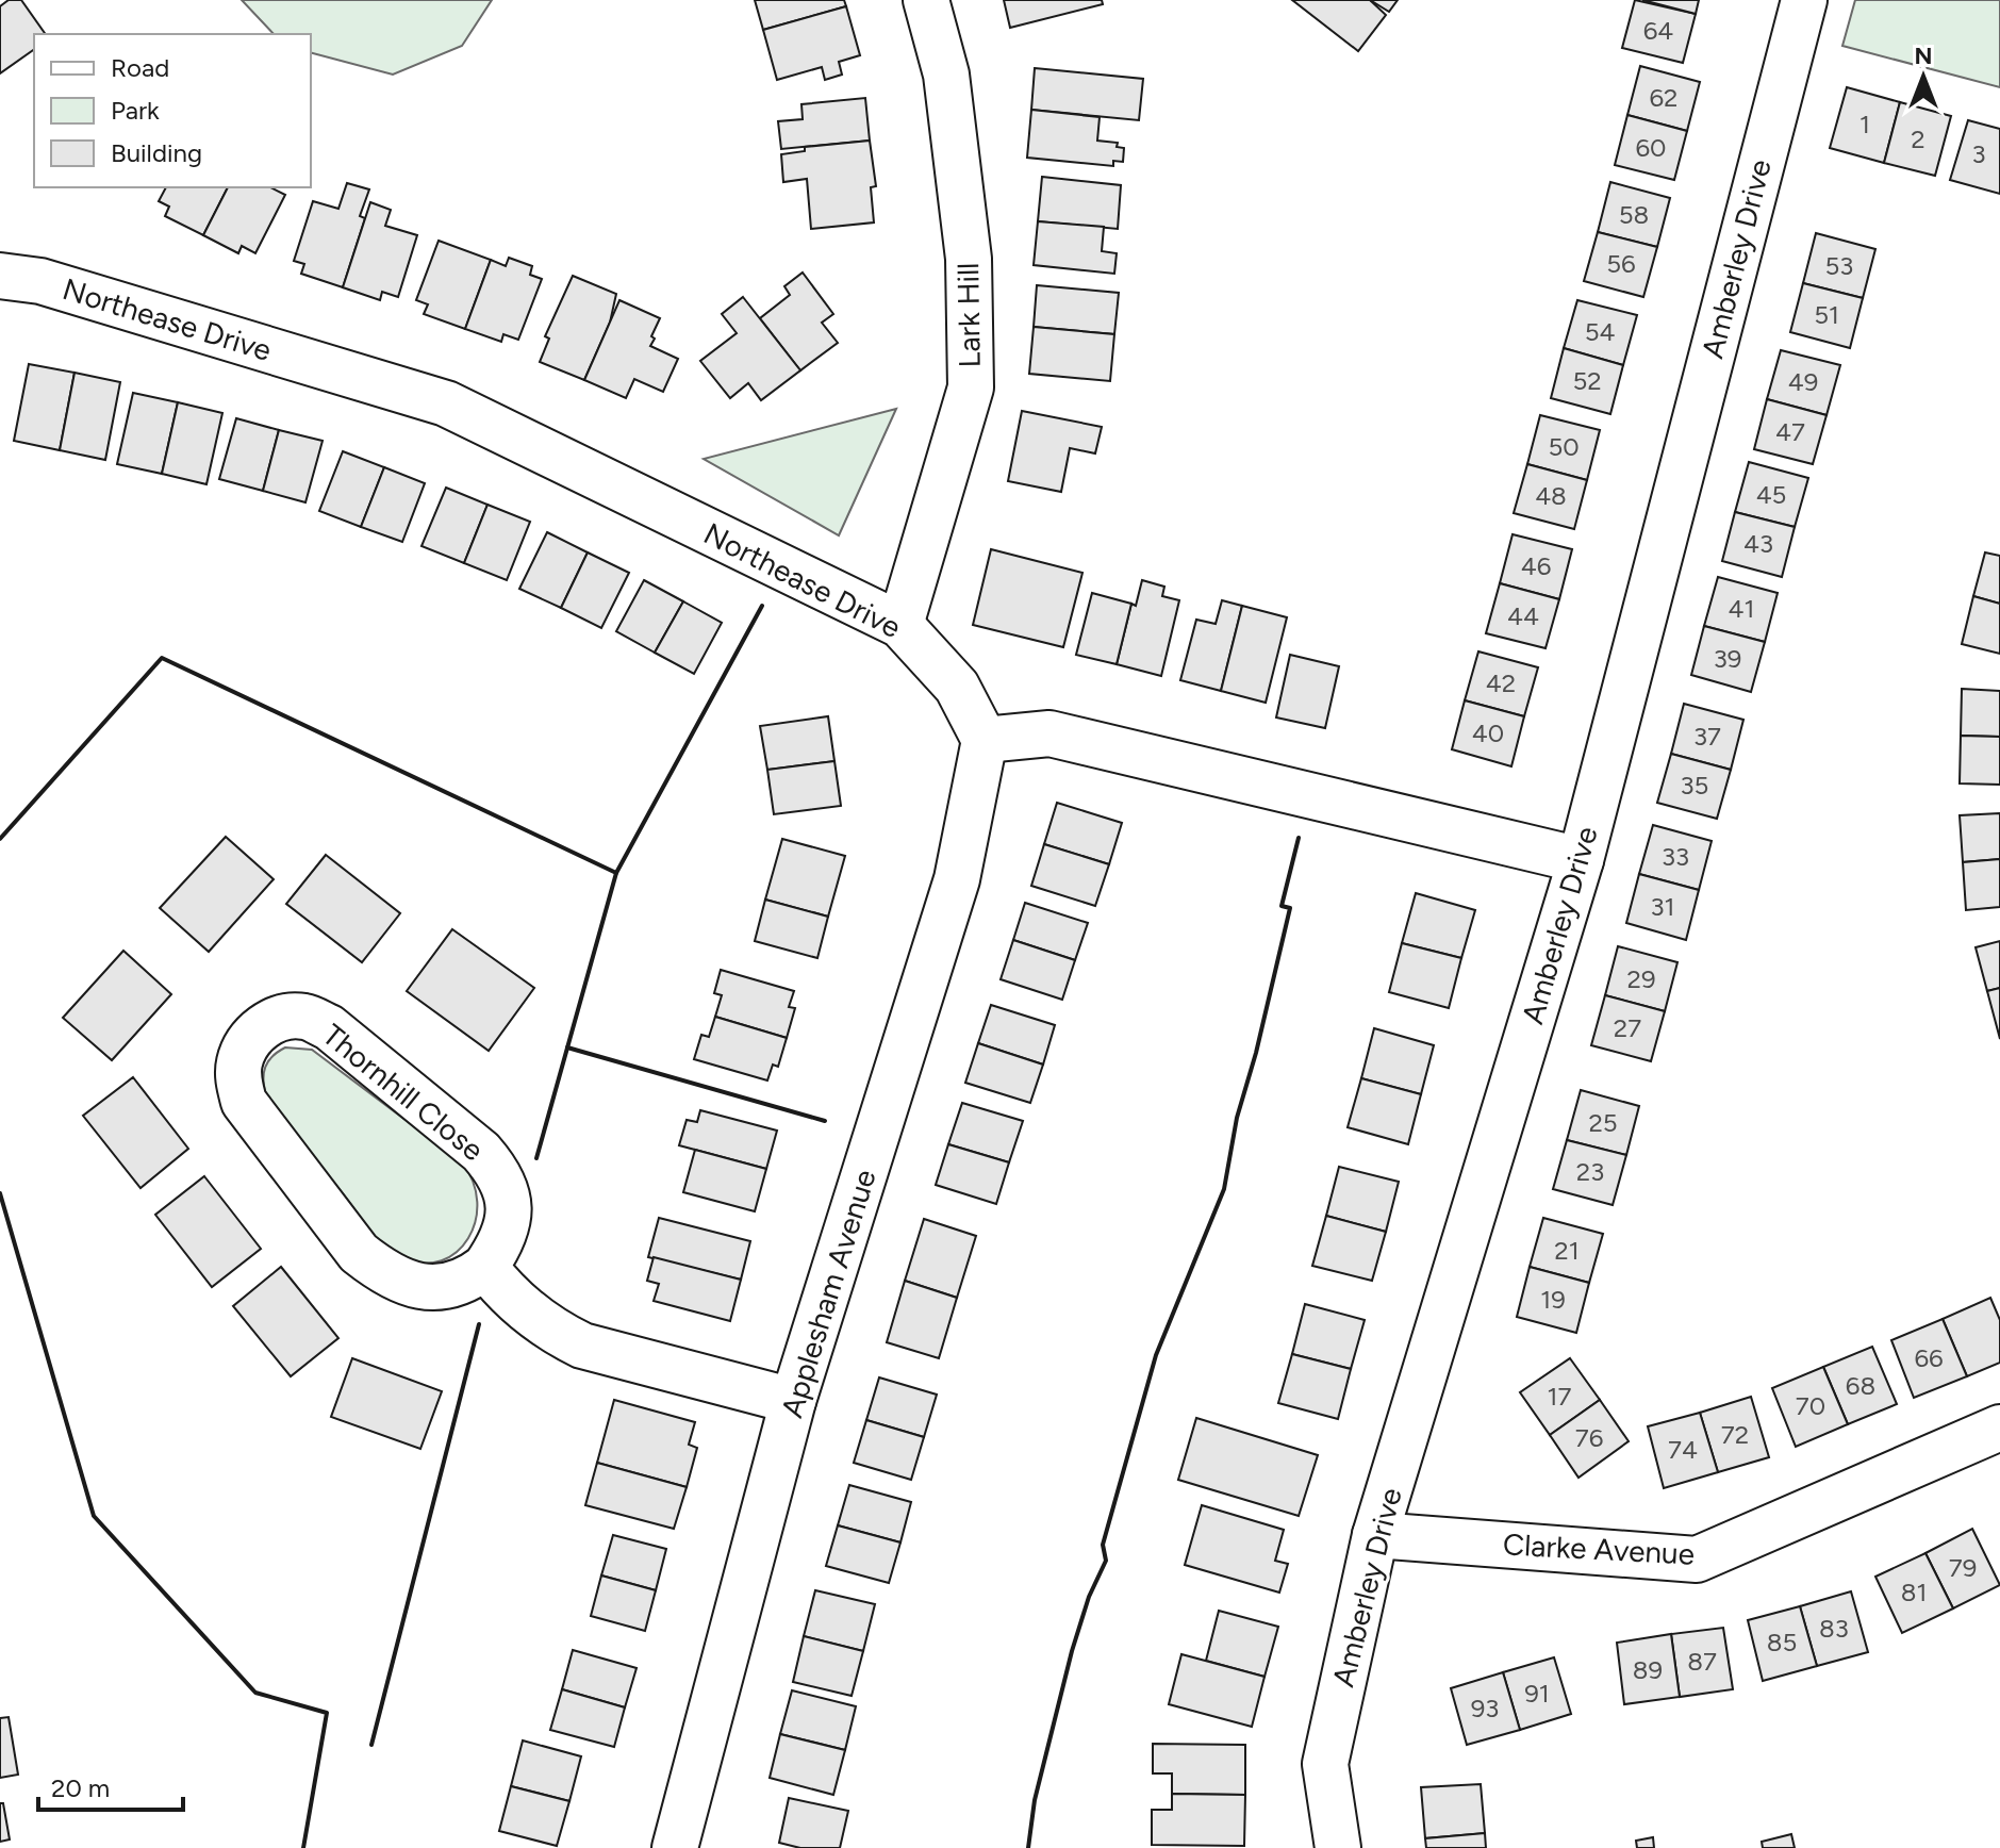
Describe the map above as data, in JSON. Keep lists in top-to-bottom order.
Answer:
{
  "streets": {
    "street": [
      "Amberley Drive",
      "Lark Hill",
      "Northease Drive",
      "Thornhill Close",
      "Applesham Avenue",
      "Clarke Avenue"
    ]
  },
  "crossings": [
    ["Amberley Drive", "Clarke Avenue"],
    ["Lark Hill", "Northease Drive"],
    ["Northease Drive", "Applesham Avenue"]
  ],
  "house_numbers": [
    "64",
    "62",
    "1",
    "2",
    "60",
    "3",
    "58",
    "56",
    "53",
    "51",
    "54",
    "52",
    "49",
    "47",
    "50",
    "45",
    "48",
    "43",
    "46",
    "41",
    "44",
    "39",
    "42",
    "40",
    "37",
    "35",
    "33",
    "31",
    "29",
    "27",
    "25",
    "23",
    "21",
    "19",
    "66",
    "68",
    "17",
    "70",
    "72",
    "76",
    "74",
    "79",
    "81",
    "83",
    "85",
    "87",
    "89",
    "91",
    "93"
  ],
  "legend": ["Road", "Park", "Building"],
  "scale_bar": "20 m",
  "north": "top"
}
